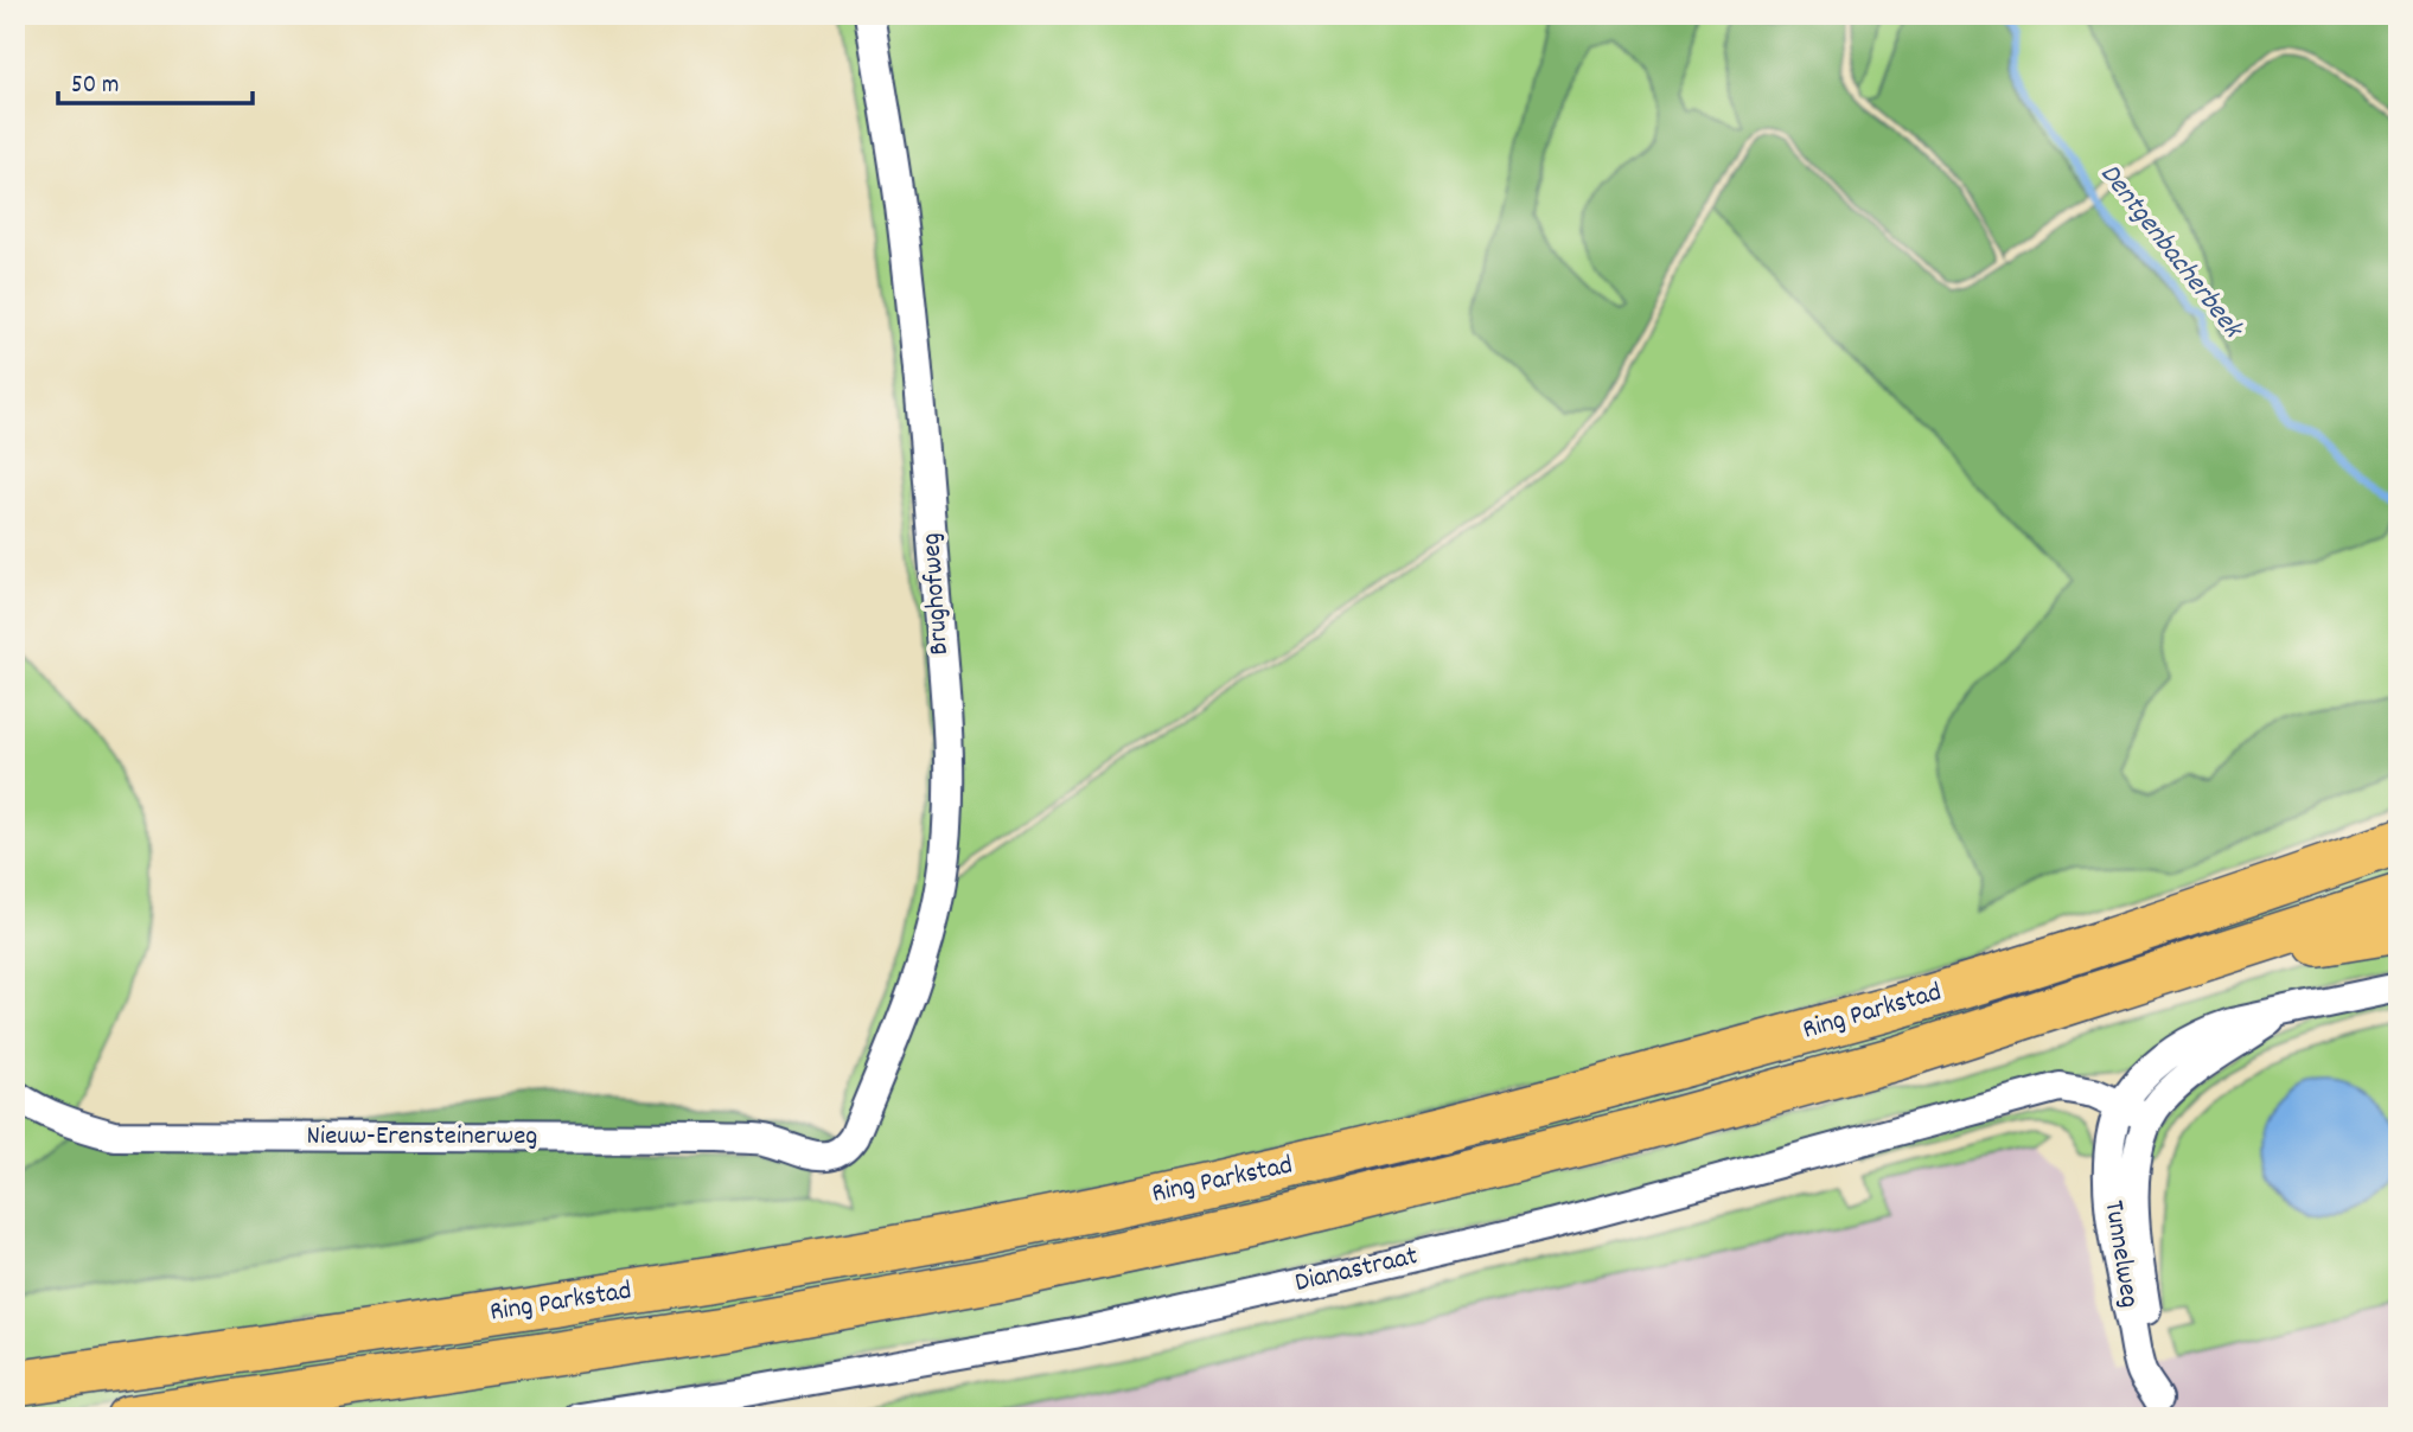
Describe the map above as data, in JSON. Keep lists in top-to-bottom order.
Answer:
{
  "streets": {
    "highway": ["Ring Parkstad"],
    "street": [
      "Brughofweg",
      "Nieuw-Erensteinerweg",
      "Tunnelweg",
      "Dianastraat"
    ]
  },
  "crossings": [
    ["Brughofweg", "Nieuw-Erensteinerweg"],
    ["Tunnelweg", "Dianastraat"]
  ],
  "water": ["Dentgenbacherbeek"],
  "scale_bar": "50 m"
}
